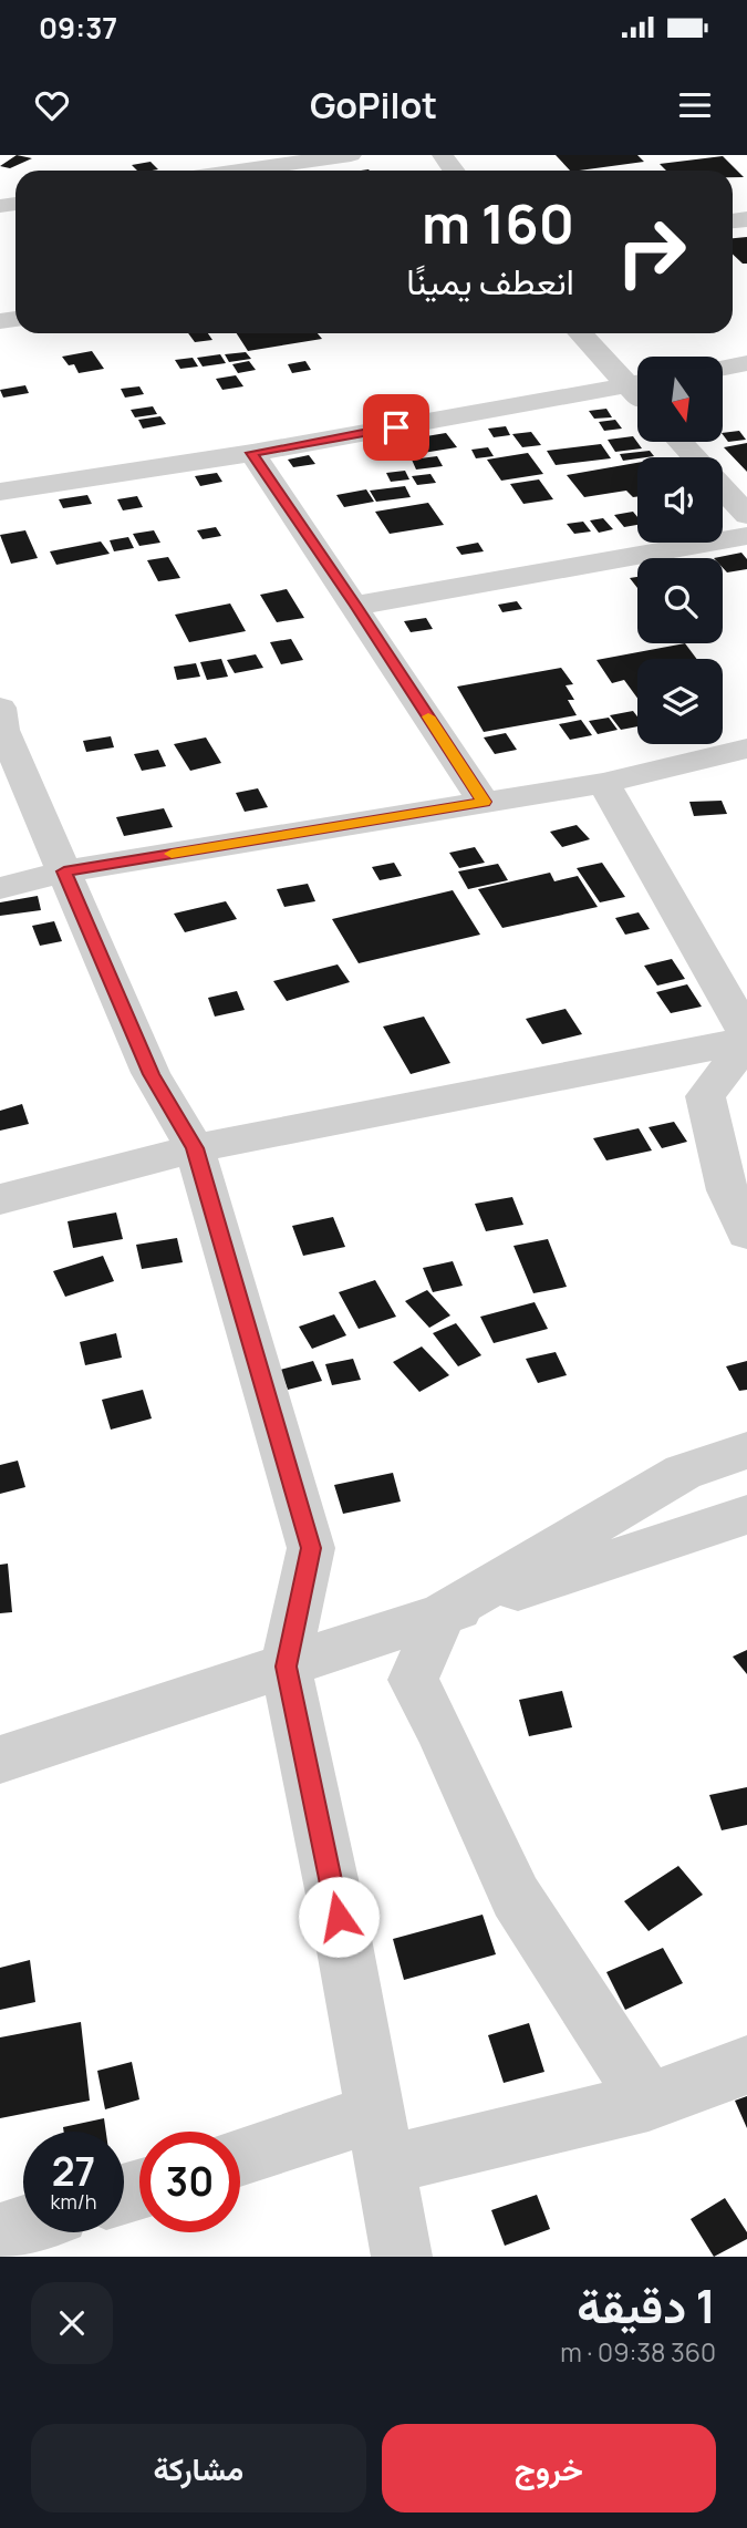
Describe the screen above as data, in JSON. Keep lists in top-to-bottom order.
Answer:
{
  "north": "bottom",
  "page": {
    "status": "09:37",
    "header": "GoPilot",
    "turn": ["160 m", "انعطف يمينًا"],
    "speed": "27 km/h",
    "limit": "30",
    "heading": ["1 دقيقة", "360 m · 09:38"],
    "buttons": ["خروج", "مشاركة"]
  }
}
